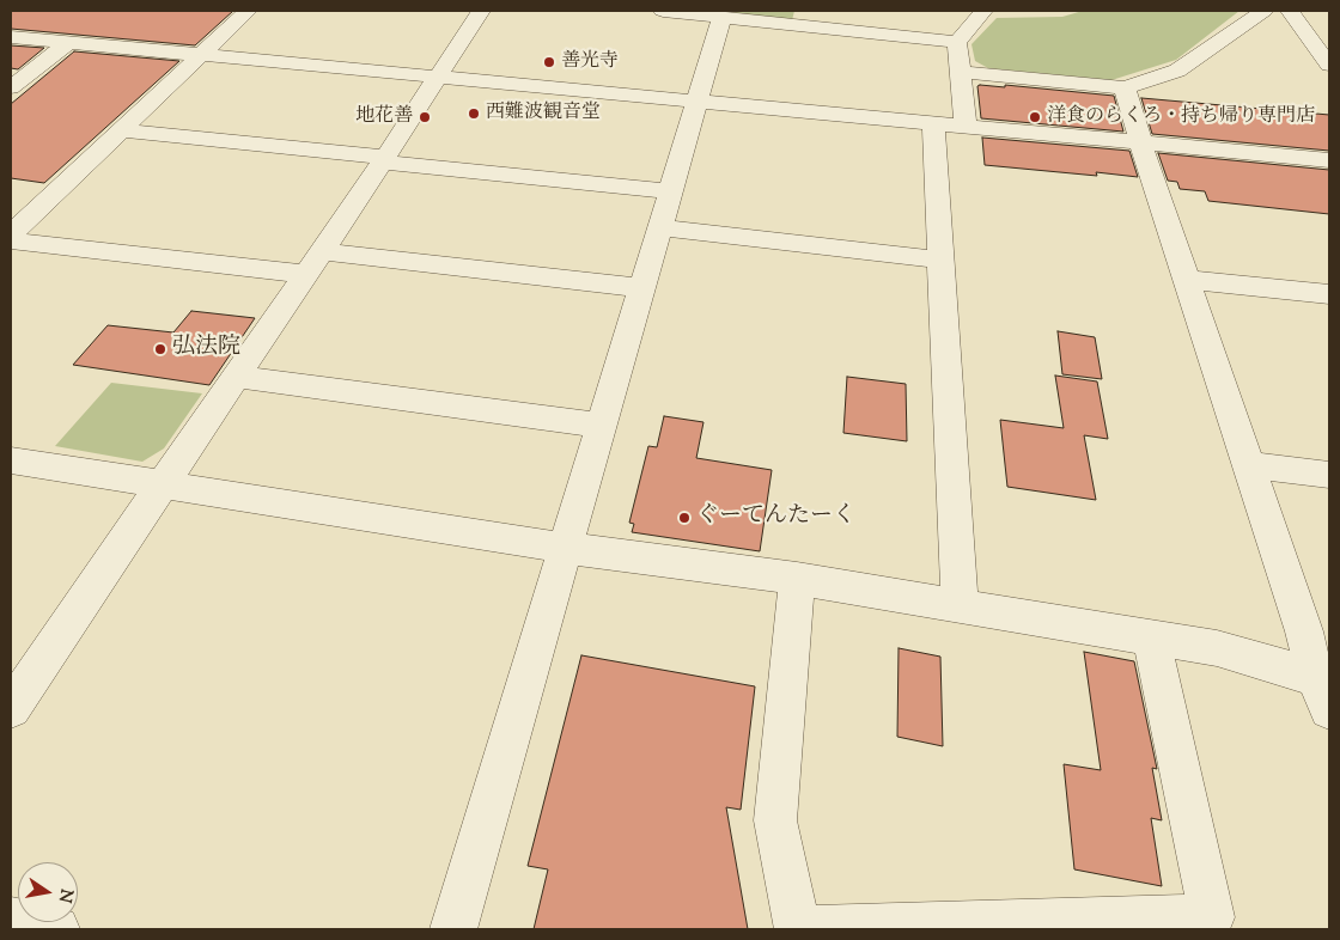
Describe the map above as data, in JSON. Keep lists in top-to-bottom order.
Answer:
{
  "places": [
    "善光寺",
    "西難波観音堂",
    "地花善",
    "洋食のらくろ・持ち帰り専門店",
    "弘法院",
    "ぐーてんたーく"
  ],
  "north": "right"
}
